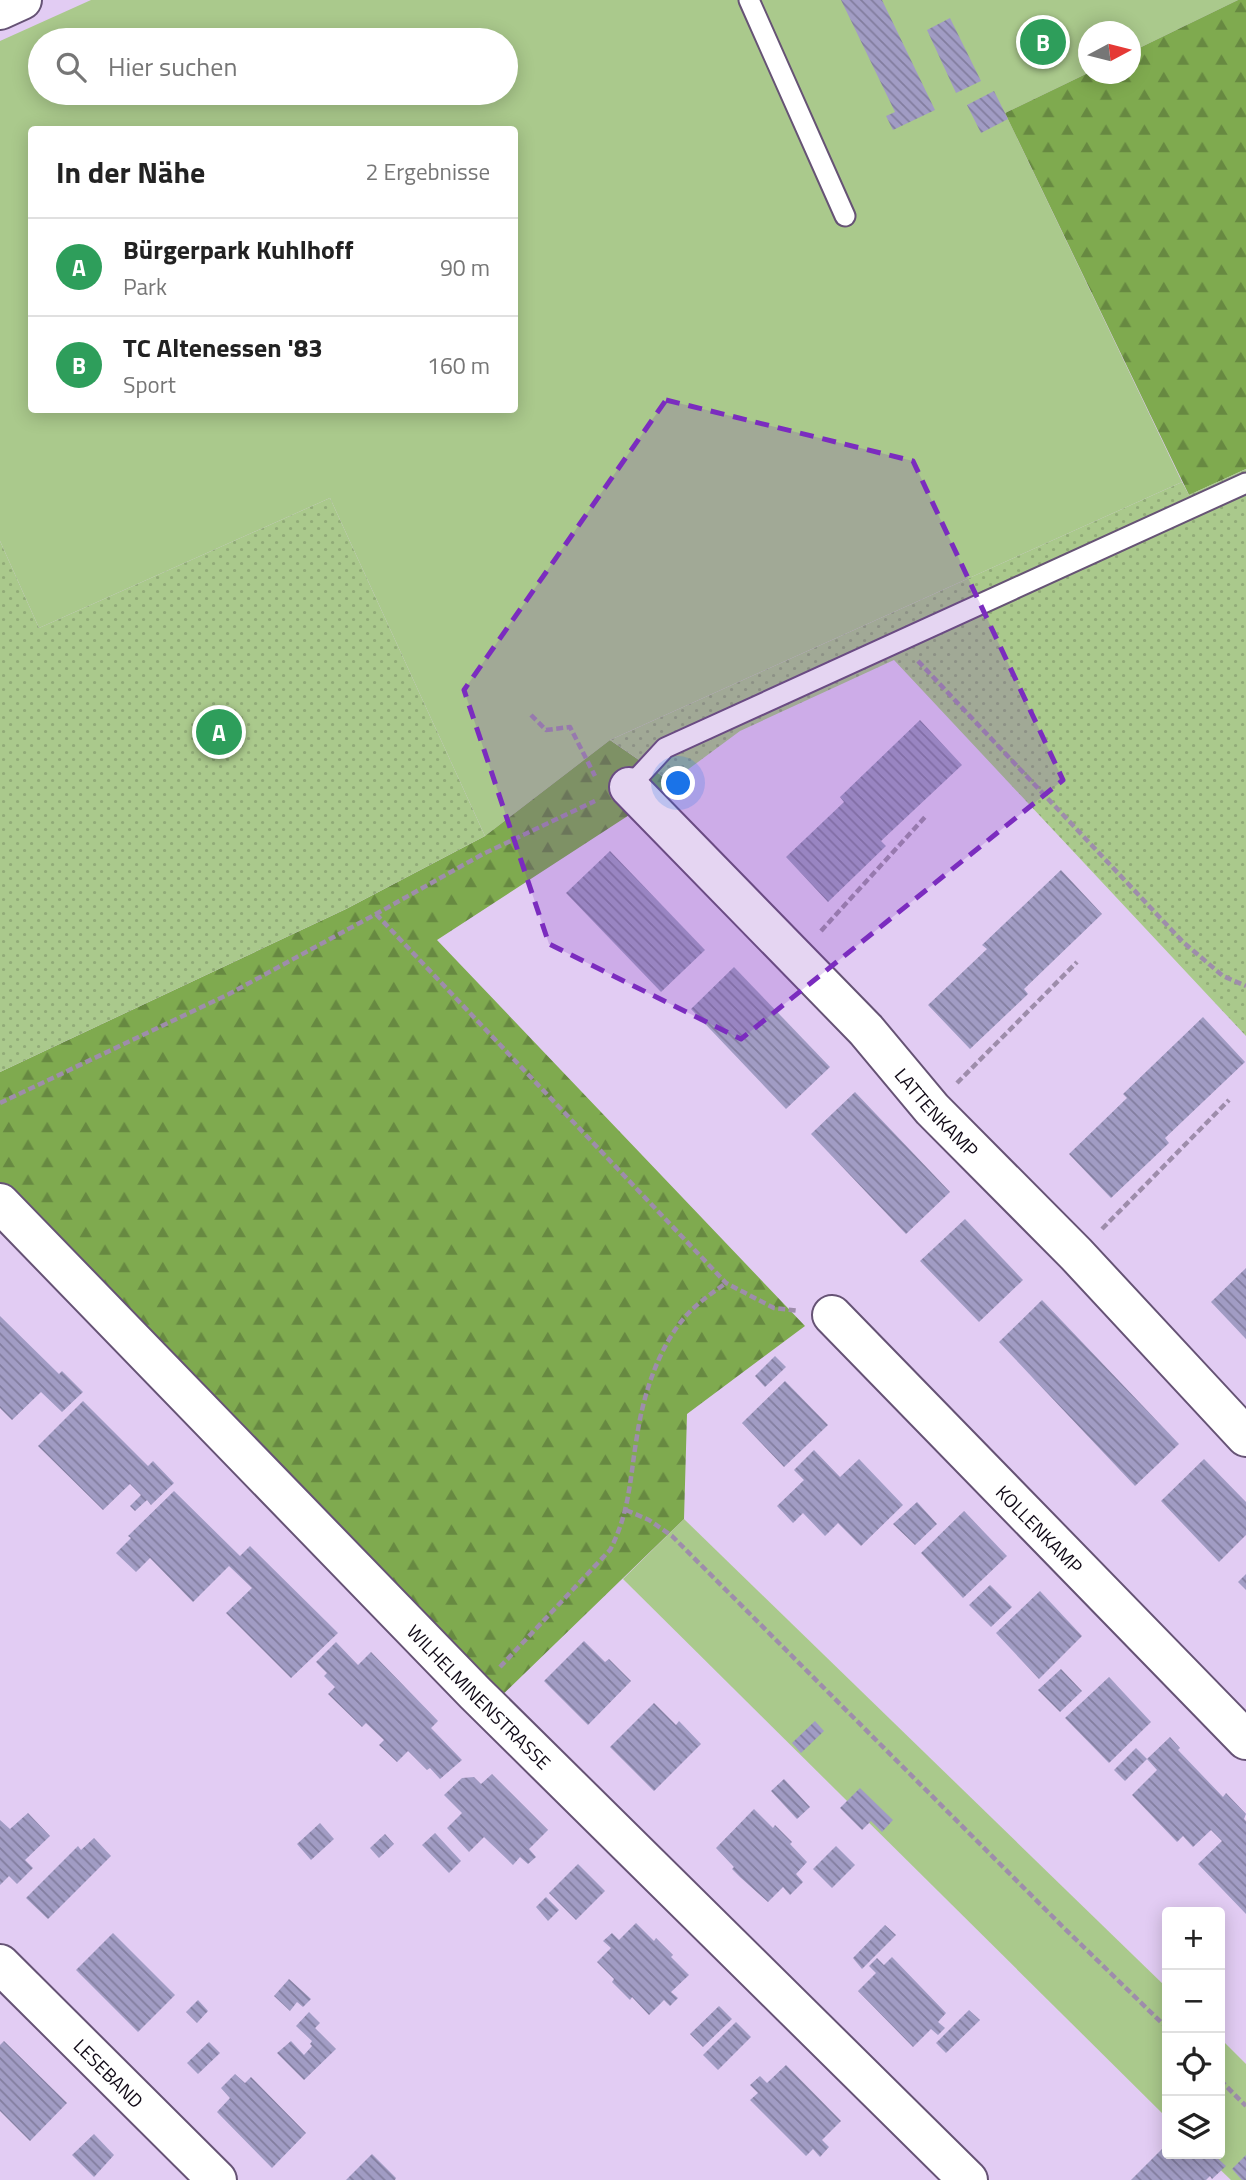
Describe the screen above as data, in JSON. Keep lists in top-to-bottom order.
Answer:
{
  "streets": {
    "street": [
      "LATTENKAMP",
      "KOLLENKAMP",
      "WILHELMINENSTRASSE",
      "LESEBAND"
    ]
  },
  "north": "right",
  "page": {
    "pins": ["B", "A"],
    "search": "Hier suchen",
    "heading": ["In der Nähe", "2 Ergebnisse"],
    "list": [
      {
        "mark": "A",
        "name": "Bürgerpark Kuhlhoff",
        "note": "Park",
        "value": "90 m"
      },
      {
        "mark": "B",
        "name": "TC Altenessen '83",
        "note": "Sport",
        "value": "160 m"
      }
    ],
    "map_buttons": ["+", "−"]
  }
}
